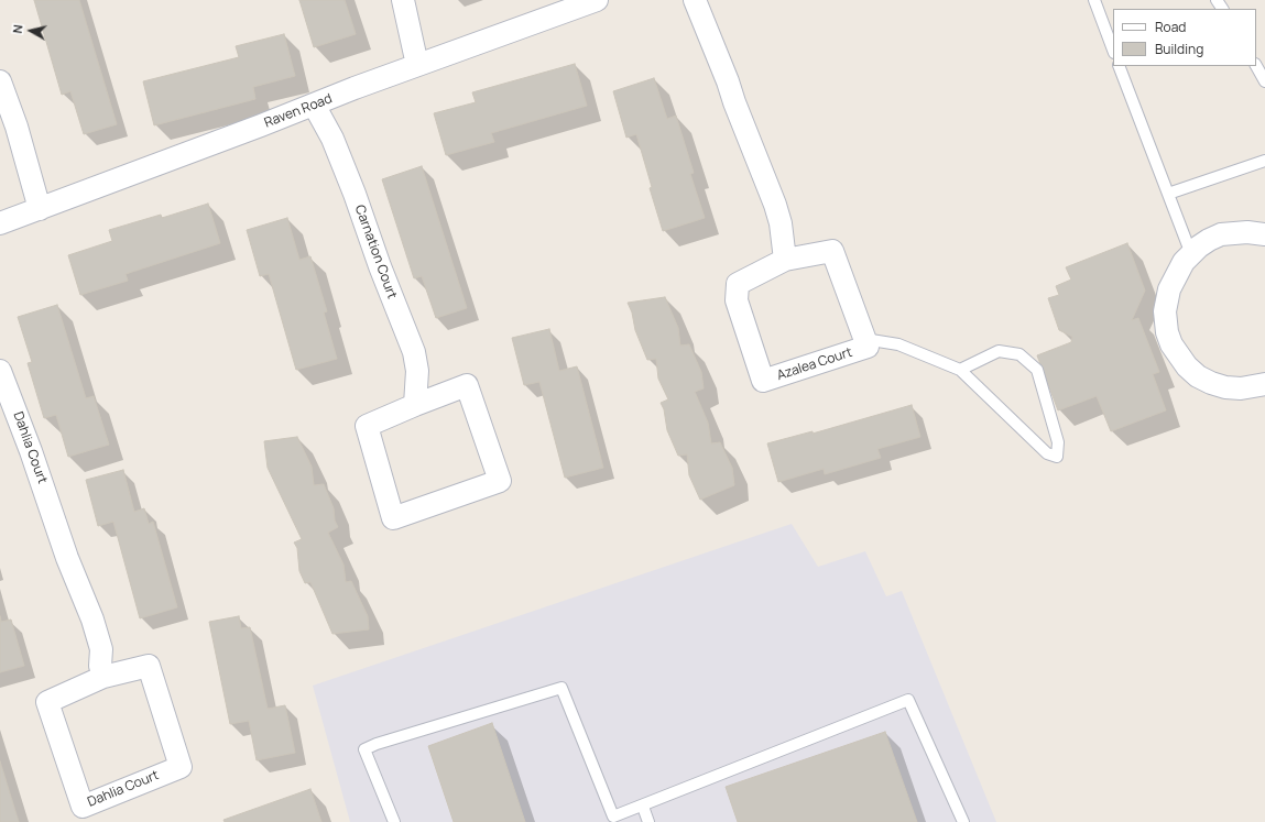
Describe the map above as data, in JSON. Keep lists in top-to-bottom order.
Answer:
{
  "streets": {
    "street": [
      "Raven Road",
      "Carnation Court",
      "Azalea Court",
      "Dahlia Court"
    ]
  },
  "crossings": [
    ["Raven Road", "Carnation Court"]
  ],
  "legend": ["Road", "Building"],
  "north": "left"
}
